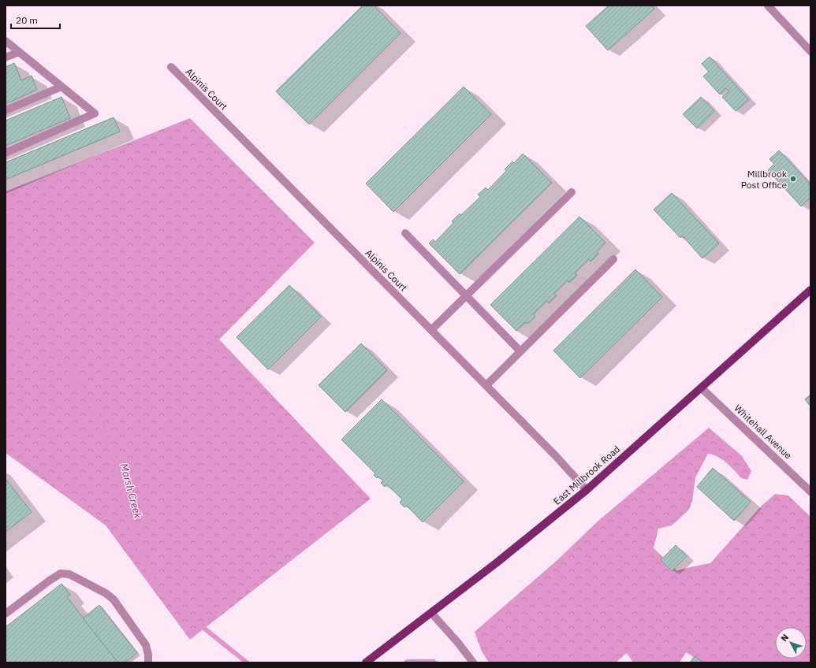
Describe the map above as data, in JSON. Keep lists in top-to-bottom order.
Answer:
{
  "streets": {
    "main road": ["East Millbrook Road"],
    "street": ["Alpinis Court", "Whitehall Avenue"]
  },
  "crossings": [
    ["Alpinis Court", "East Millbrook Road"],
    ["Whitehall Avenue", "East Millbrook Road"]
  ],
  "water": ["Marsh Creek"],
  "places": ["Millbrook Post Office"],
  "scale_bar": "20 m",
  "north": "top left"
}
